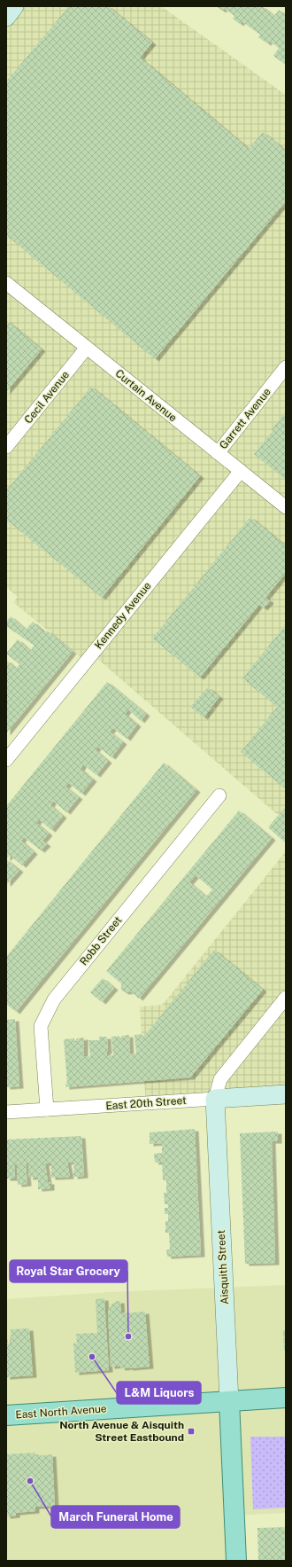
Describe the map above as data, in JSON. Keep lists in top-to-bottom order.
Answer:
{
  "streets": {
    "main road": ["Aisquith Street", "East North Avenue"],
    "street": [
      "Curtain Avenue",
      "Cecil Avenue",
      "Garrett Avenue",
      "Kennedy Avenue",
      "Robb Street",
      "East 20th Street"
    ]
  },
  "crossings": [
    ["Curtain Avenue", "Cecil Avenue"],
    ["Curtain Avenue", "Garrett Avenue"],
    ["Curtain Avenue", "Kennedy Avenue"],
    ["Robb Street", "East 20th Street"],
    ["East 20th Street", "Aisquith Street"],
    ["Aisquith Street", "East North Avenue"]
  ],
  "places": {
    "other": ["Royal Star Grocery", "L&M Liquors", "March Funeral Home"],
    "transit": ["North Avenue & Aisquith Street Eastbound"]
  }
}
